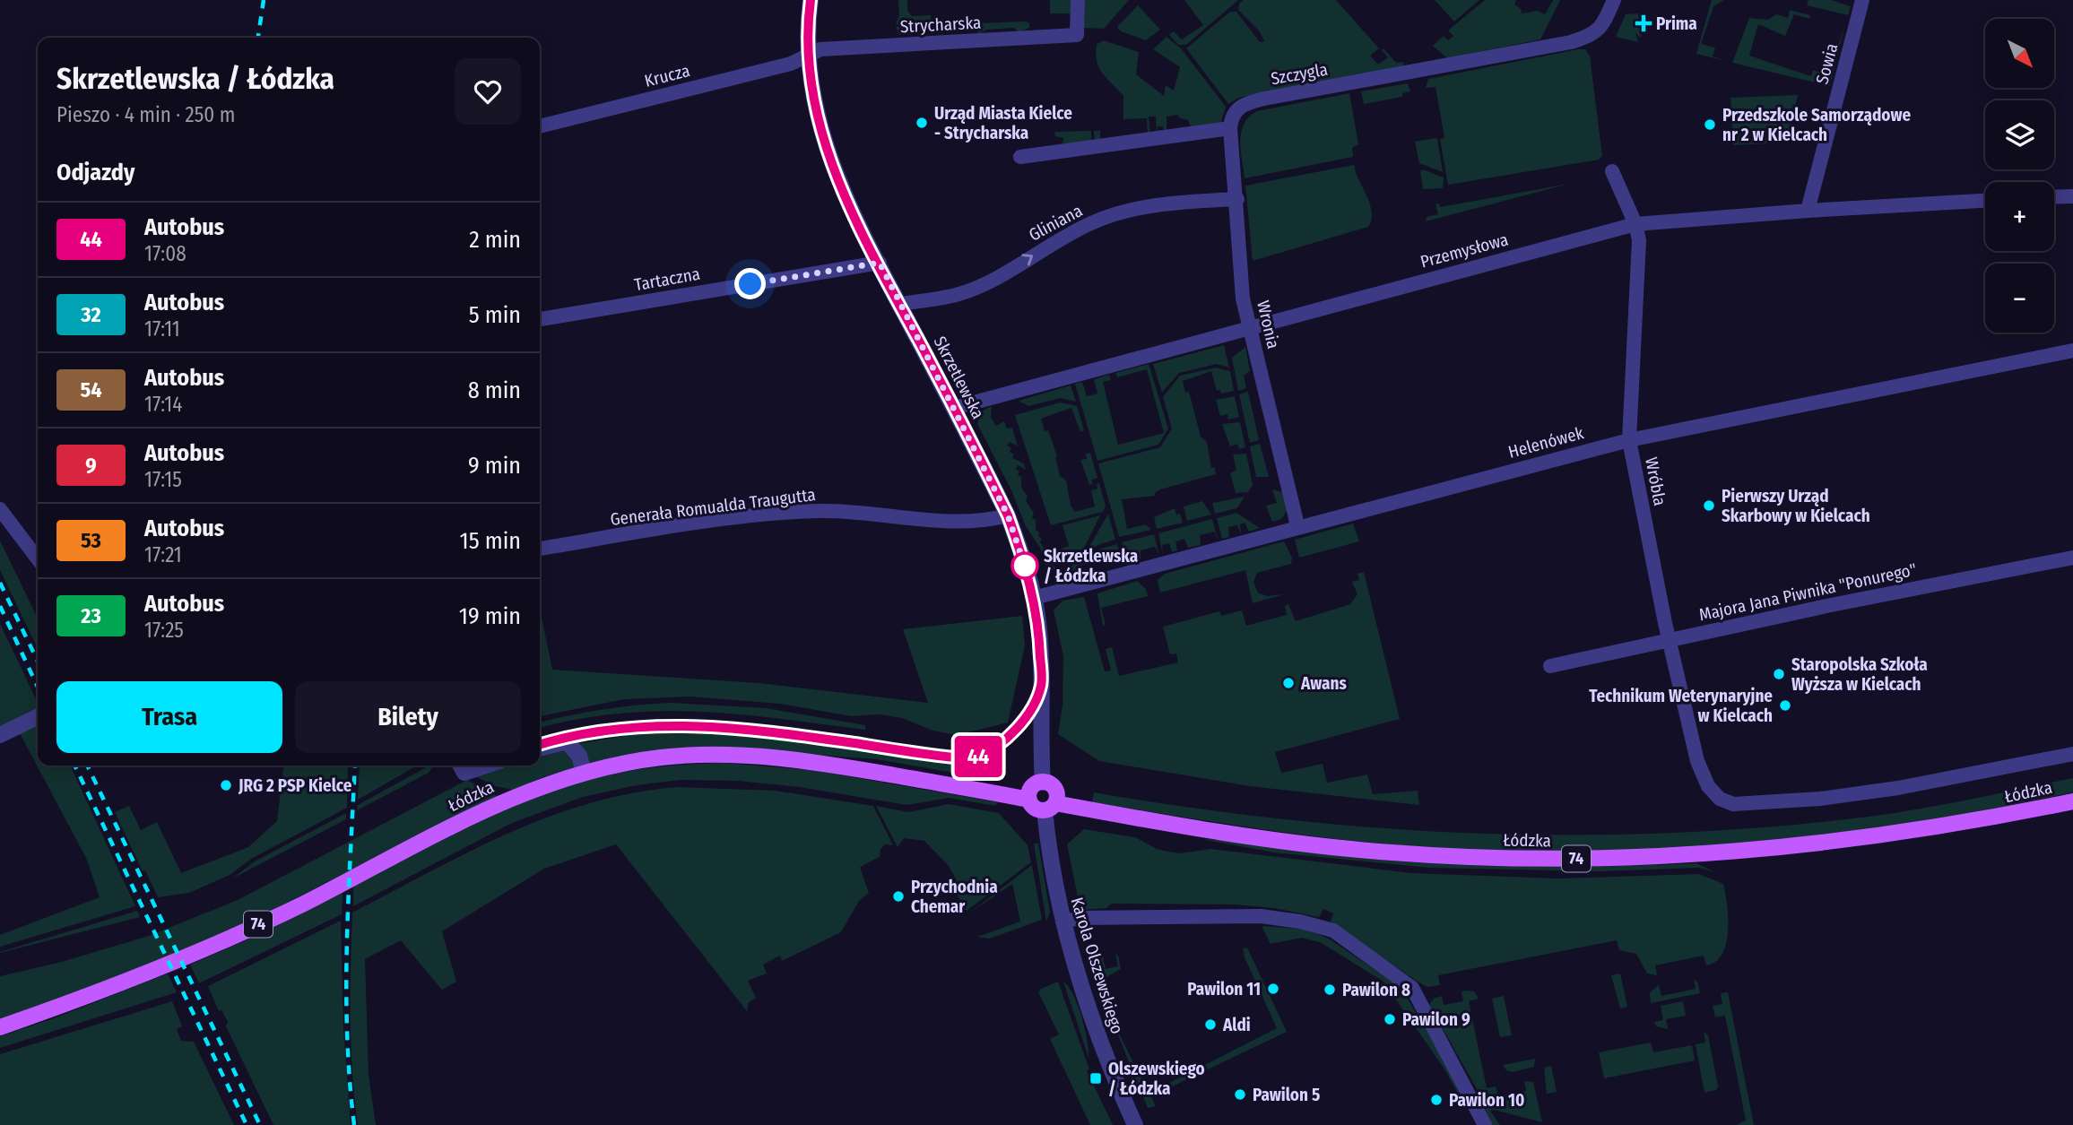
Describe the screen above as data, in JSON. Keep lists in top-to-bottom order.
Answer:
{
  "streets": {
    "main road": ["Łódzka", "74"],
    "street": [
      "Strycharska",
      "Sowia",
      "Szczygla",
      "Krucza",
      "Gliniana",
      "Przemysłowa",
      "Tartaczna",
      "Wronia",
      "Skrzetlewska",
      "Helenówek",
      "Wróbla",
      "Generała Romualda Traugutta",
      "Majora Jana Piwnika \"Ponurego\"",
      "Karola Olszewskiego"
    ]
  },
  "crossings": [
    ["Strycharska", "Krucza"],
    ["Strycharska", "Skrzetlewska"],
    ["Sowia", "Przemysłowa"],
    ["Szczygla", "Wronia"],
    ["Krucza", "Skrzetlewska"],
    ["Gliniana", "Wronia"],
    ["Gliniana", "Skrzetlewska"],
    ["Przemysłowa", "Wronia"],
    ["Przemysłowa", "Skrzetlewska"],
    ["Przemysłowa", "Wróbla"],
    ["Tartaczna", "Skrzetlewska"],
    ["Wronia", "Helenówek"],
    ["Skrzetlewska", "Helenówek"],
    ["Skrzetlewska", "Generała Romualda Traugutta"],
    ["Skrzetlewska", "Łódzka"],
    ["Skrzetlewska", "74"],
    ["Skrzetlewska", "Karola Olszewskiego"],
    ["Helenówek", "Wróbla"],
    ["Wróbla", "Majora Jana Piwnika \"Ponurego\""],
    ["Łódzka", "74"],
    ["Łódzka", "Karola Olszewskiego"],
    ["74", "Karola Olszewskiego"]
  ],
  "places": {
    "health": ["Prima"],
    "other": [
      "Urząd Miasta Kielce - Strycharska",
      "Przedszkole Samorządowe nr 2 w Kielcach",
      "Pierwszy Urząd Skarbowy w Kielcach",
      "Skrzetlewska / Łódzka",
      "Staropolska Szkoła Wyższa w Kielcach",
      "Awans",
      "Technikum Weterynaryjne w Kielcach",
      "JRG 2 PSP Kielce",
      "Przychodnia Chemar",
      "Pawilon 11",
      "Pawilon 8",
      "Pawilon 9",
      "Aldi",
      "Pawilon 5",
      "Pawilon 10"
    ],
    "transit": ["Olszewskiego / Łódzka"]
  },
  "lines": ["bus line 44"],
  "north": "bottom right",
  "page": {
    "on_map": "44",
    "map_buttons": ["+", "−"],
    "heading": [
      ["Skrzetlewska / Łódzka", "Pieszo · 4 min · 250 m"],
      "Odjazdy"
    ],
    "list": [
      {
        "mark": "44",
        "name": "Autobus",
        "note": "17:08",
        "value": "2 min"
      },
      {
        "mark": "32",
        "name": "Autobus",
        "note": "17:11",
        "value": "5 min"
      },
      {
        "mark": "54",
        "name": "Autobus",
        "note": "17:14",
        "value": "8 min"
      },
      {
        "mark": "9",
        "name": "Autobus",
        "note": "17:15",
        "value": "9 min"
      },
      {
        "mark": "53",
        "name": "Autobus",
        "note": "17:21",
        "value": "15 min"
      },
      {
        "mark": "23",
        "name": "Autobus",
        "note": "17:25",
        "value": "19 min"
      }
    ],
    "buttons": ["Trasa", "Bilety"]
  }
}
